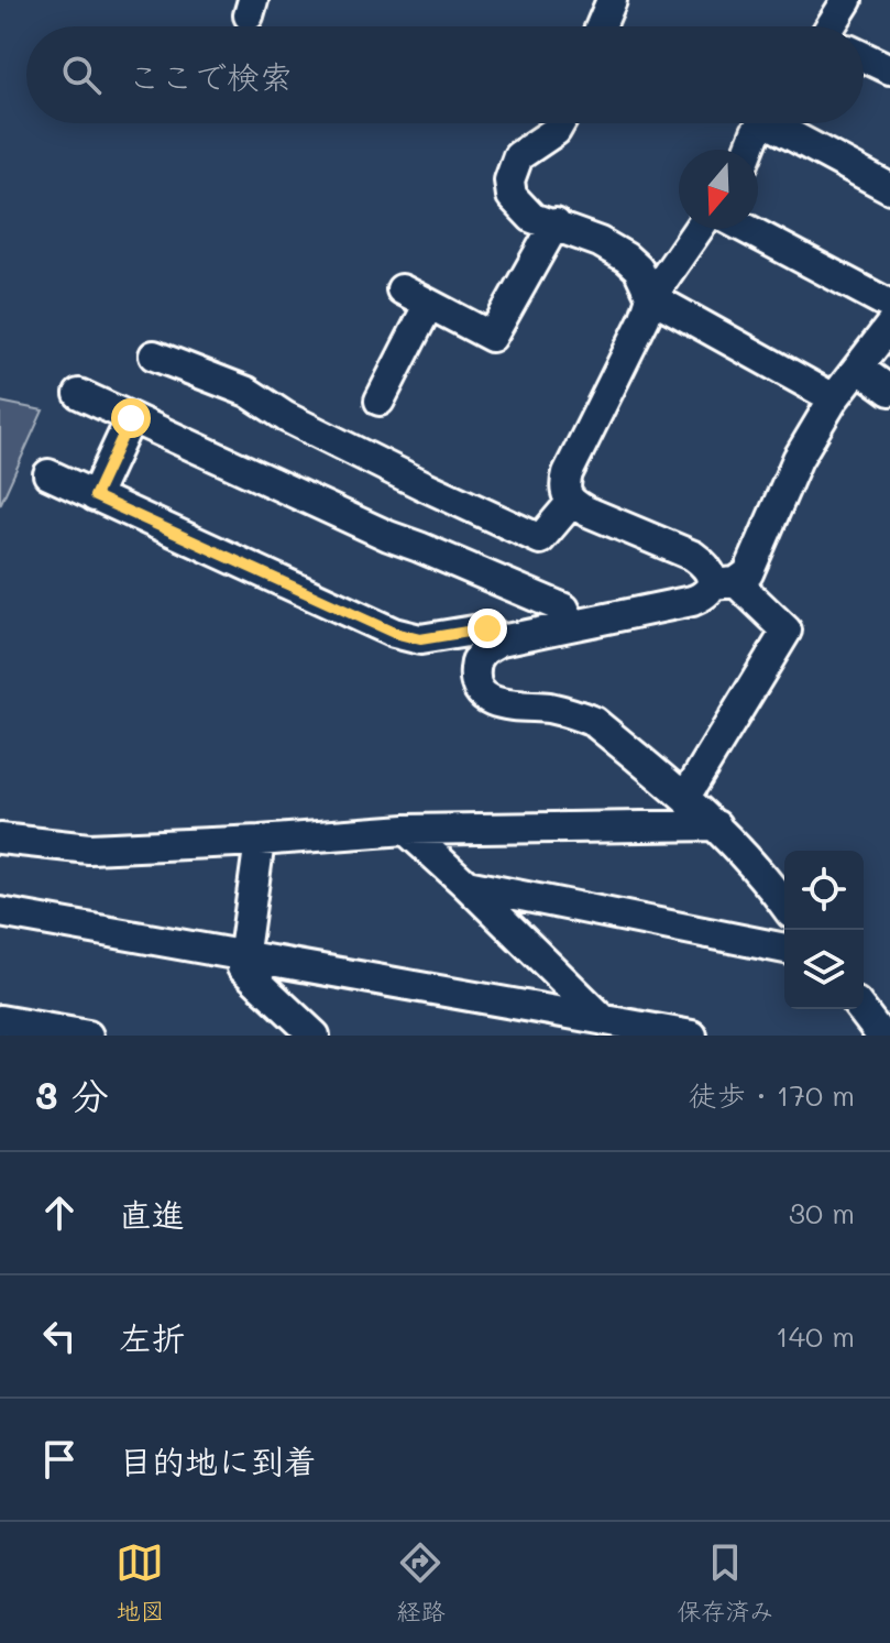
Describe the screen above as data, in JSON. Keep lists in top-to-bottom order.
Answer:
{
  "north": "bottom",
  "page": {
    "search": "ここで検索",
    "heading": ["3 分", "徒歩 · 170 m"],
    "list": [
      ["直進", "30 m"],
      ["左折", "140 m"],
      "目的地に到着"
    ],
    "nav": ["地図", "経路", "保存済み"]
  }
}
